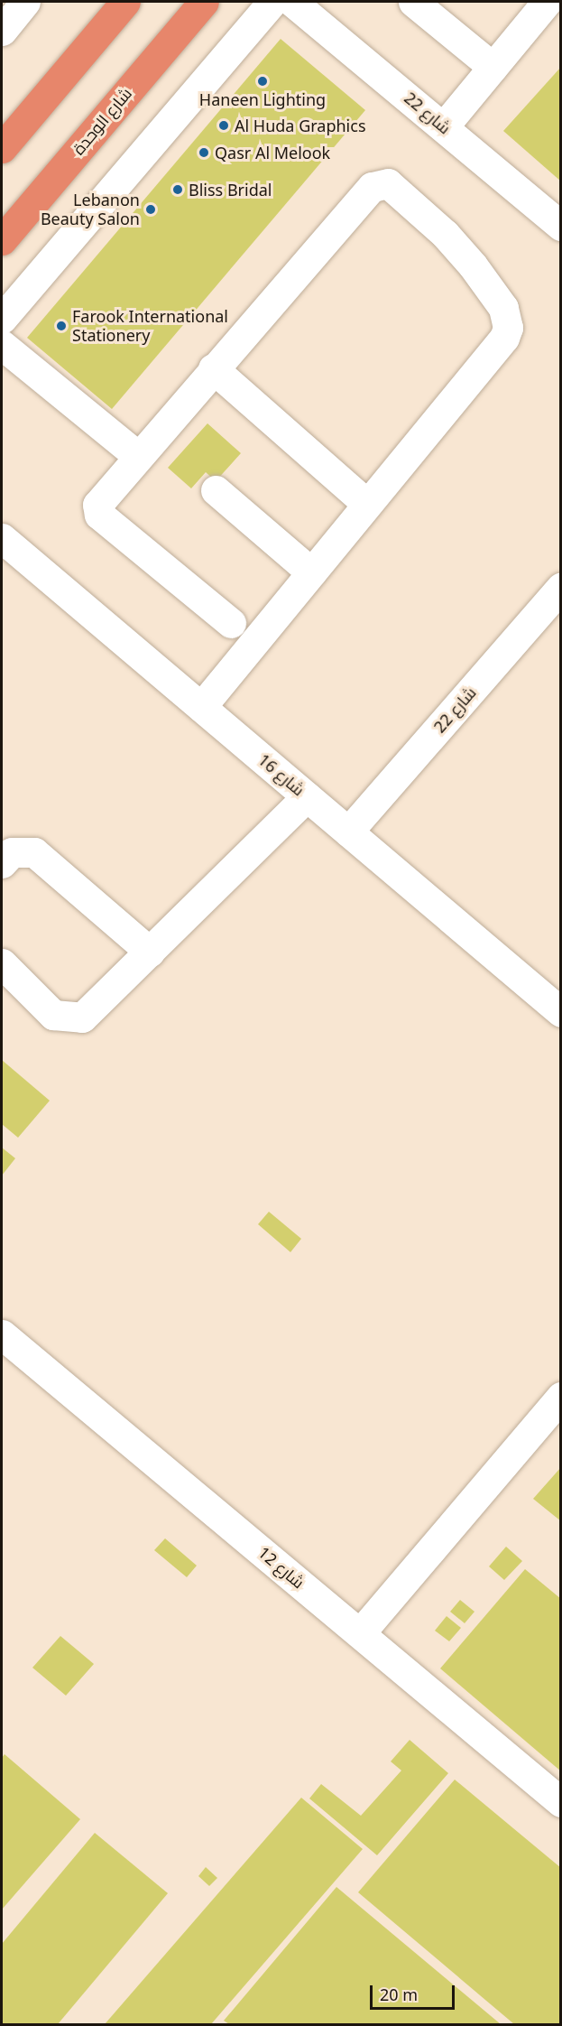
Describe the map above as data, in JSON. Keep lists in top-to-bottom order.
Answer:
{
  "streets": {
    "highway": ["شارع الوحدة"],
    "street": ["شارع 22", "شارع 16", "شارع 12"]
  },
  "crossings": [
    ["شارع 22", "شارع 16"]
  ],
  "places": [
    "Haneen Lighting",
    "Al Huda Graphics",
    "Qasr Al Melook",
    "Bliss Bridal",
    "Lebanon Beauty Salon",
    "Farook International Stationery"
  ],
  "scale_bar": "20 m"
}
